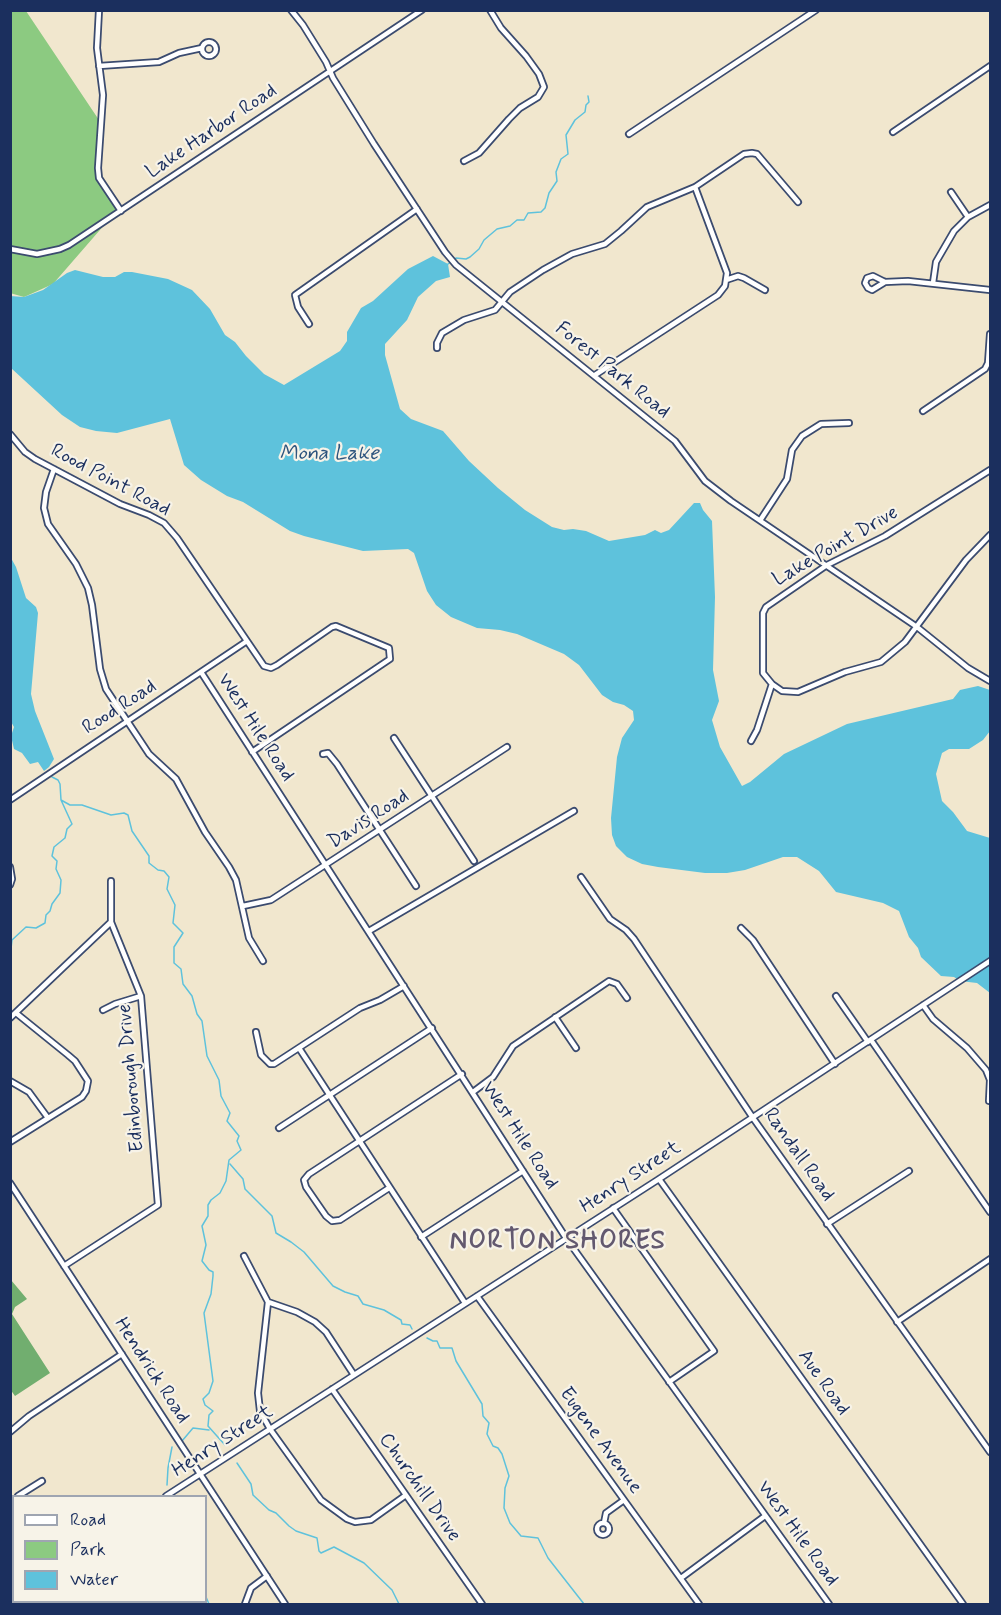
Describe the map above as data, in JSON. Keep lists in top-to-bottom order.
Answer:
{
  "streets": {
    "street": [
      "Lake Harbor Road",
      "Forest Park Road",
      "Rood Point Road",
      "Lake Point Drive",
      "Rood Road",
      "West Hile Road",
      "Davis Road",
      "Edinborough Drive",
      "Randall Road",
      "Henry Street",
      "Hendrick Road",
      "Aue Road",
      "Eugene Avenue",
      "Churchill Drive"
    ]
  },
  "crossings": [
    ["Lake Harbor Road", "Forest Park Road"],
    ["Forest Park Road", "Lake Point Drive"],
    ["Rood Point Road", "Rood Road"],
    ["Rood Point Road", "West Hile Road"],
    ["Rood Road", "West Hile Road"],
    ["West Hile Road", "Davis Road"],
    ["West Hile Road", "Henry Street"],
    ["Edinborough Drive", "Hendrick Road"],
    ["Randall Road", "Henry Street"],
    ["Henry Street", "Hendrick Road"],
    ["Henry Street", "Aue Road"],
    ["Henry Street", "Eugene Avenue"],
    ["Henry Street", "Churchill Drive"]
  ],
  "districts": ["NORTON SHORES"],
  "water": ["Mona Lake"],
  "legend": ["Road", "Park", "Water"]
}
